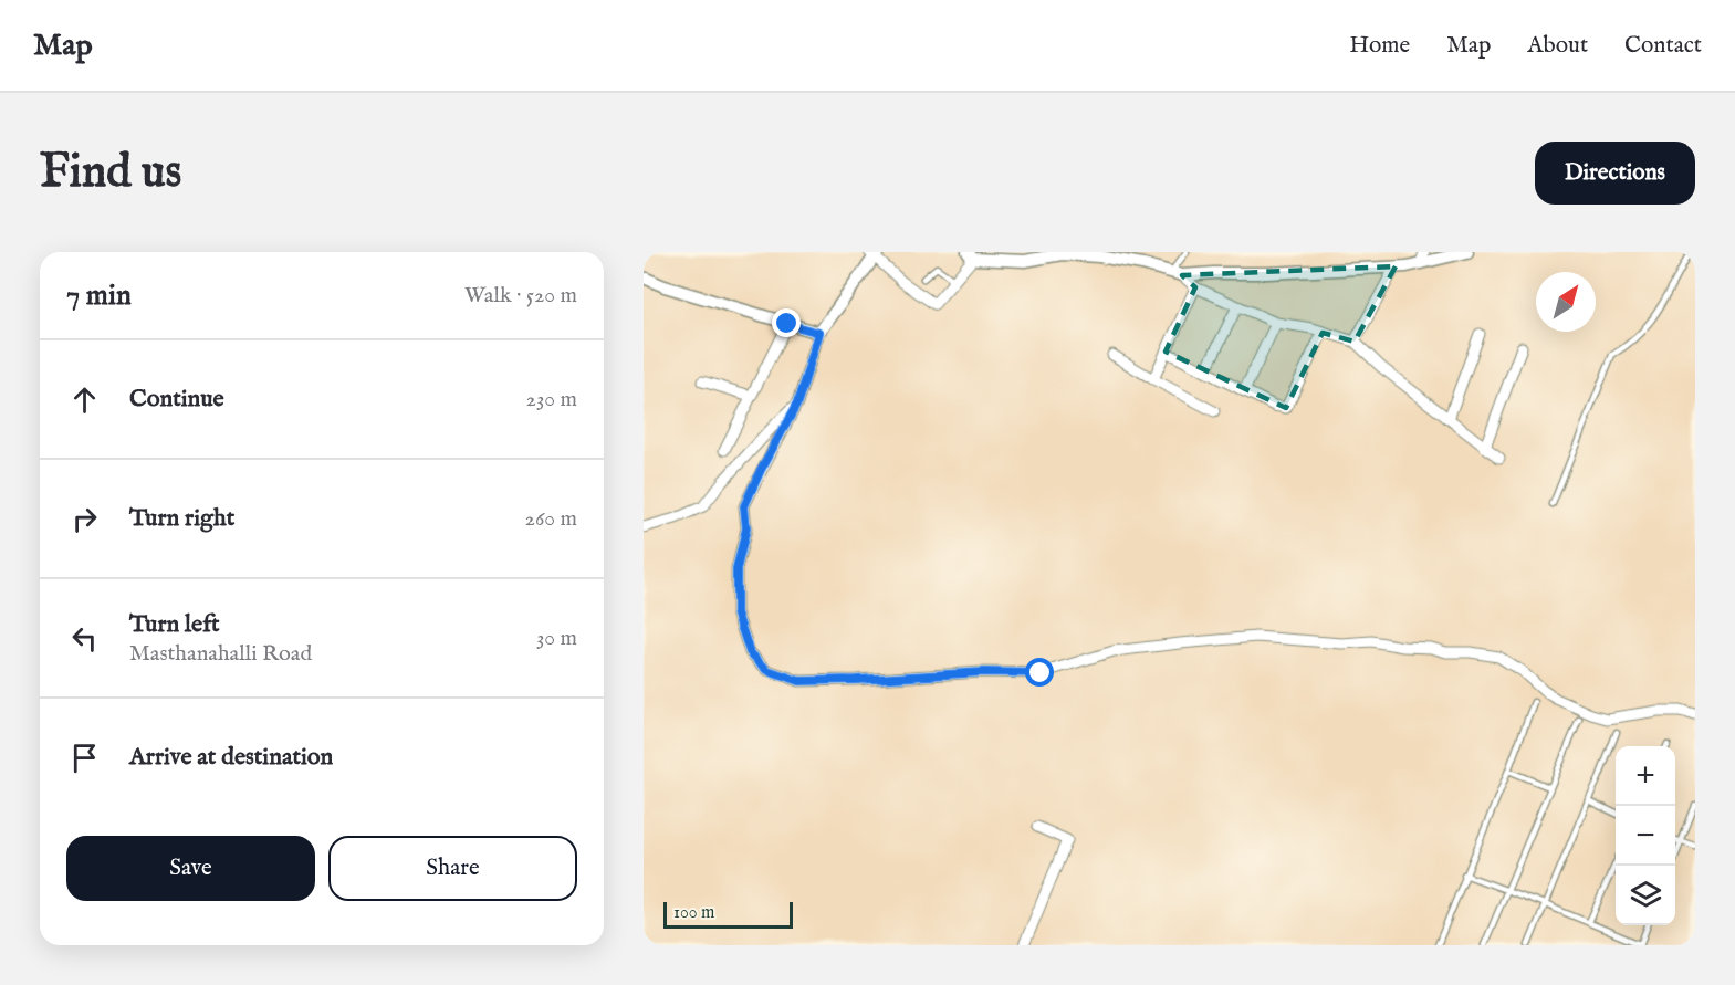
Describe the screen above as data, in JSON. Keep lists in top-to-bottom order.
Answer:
{
  "scale_bar": "100 m",
  "north": "top right",
  "page": {
    "header": "Map",
    "nav": [
      "Home",
      "Map",
      "About",
      "Contact"
    ],
    "buttons": [
      "Directions",
      ["Save", "Share"]
    ],
    "title": "Find us",
    "heading": ["7 min", "Walk · 520 m"],
    "list": [
      ["Continue", "230 m"],
      ["Turn right", "260 m"],
      ["Turn left", "Masthanahalli Road", "30 m"],
      "Arrive at destination"
    ],
    "map_buttons": ["+", "−"],
    "scale": "100 m"
  }
}
